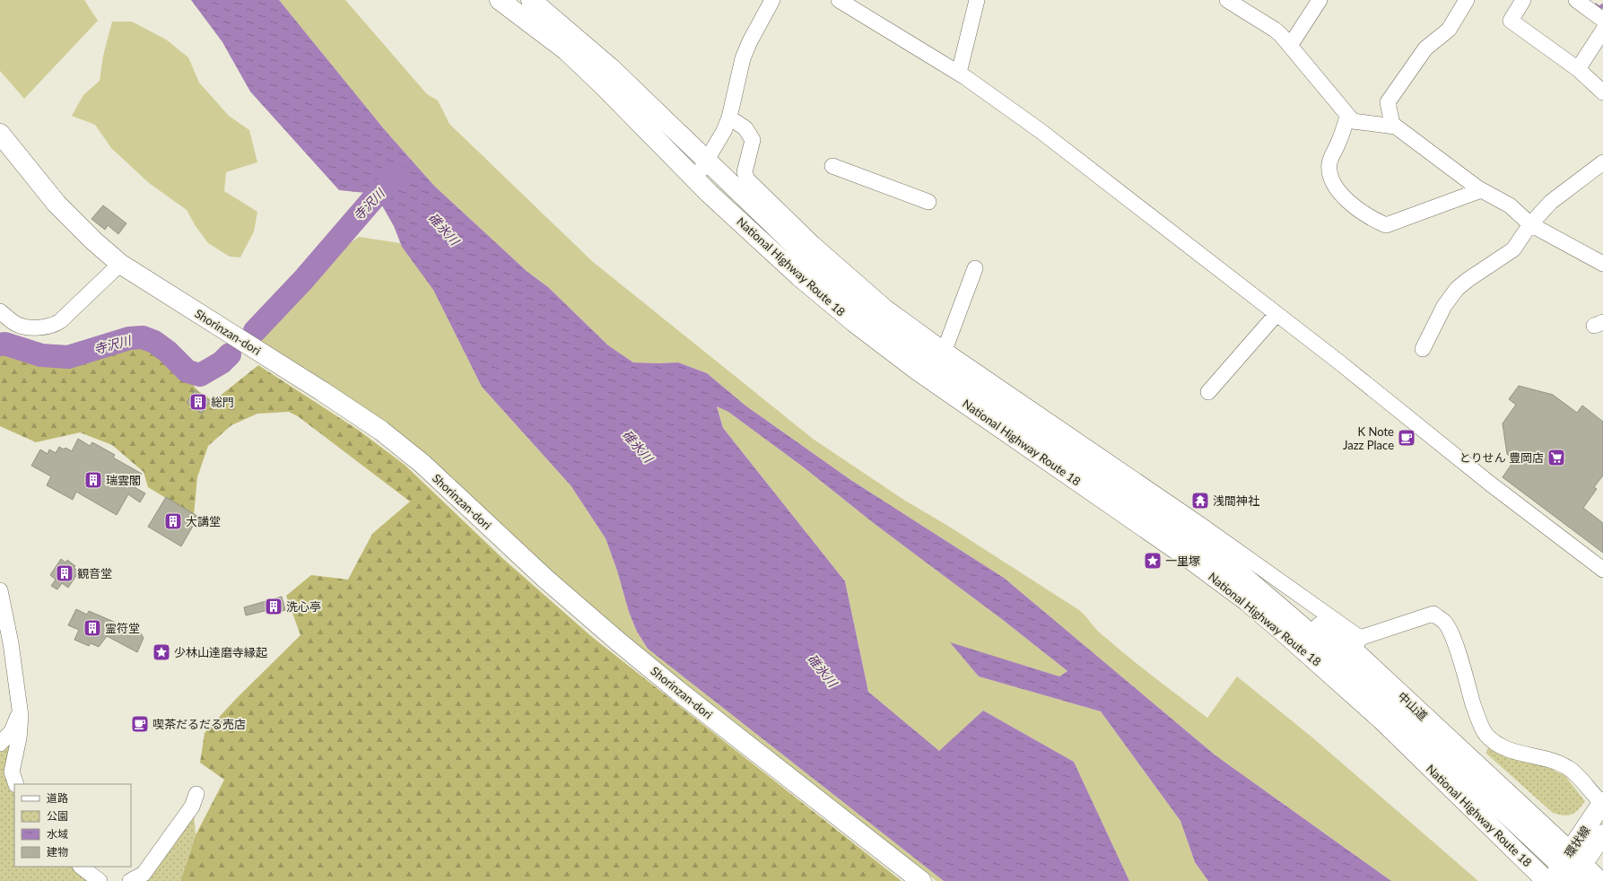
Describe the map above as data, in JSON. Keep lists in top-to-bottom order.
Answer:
{
  "streets": {
    "main road": [
      "National Highway Route 18",
      "Shorinzan-dori",
      "中山道",
      "環状線"
    ]
  },
  "crossings": [
    ["National Highway Route 18", "中山道"],
    ["中山道", "環状線"]
  ],
  "water": ["寺沢川", "碓氷川"],
  "places": {
    "building": [
      "総門",
      "瑞雲閣",
      "大講堂",
      "観音堂",
      "洗心亭",
      "霊符堂"
    ],
    "cafe": ["K Note Jazz Place", "喫茶だるだる売店"],
    "supermarket": ["とりせん 豊岡店"],
    "temple": ["浅間神社"],
    "place": ["一里塚", "少林山達磨寺縁起"]
  },
  "legend": [
    "道路",
    "公園",
    "水域",
    "建物"
  ]
}
